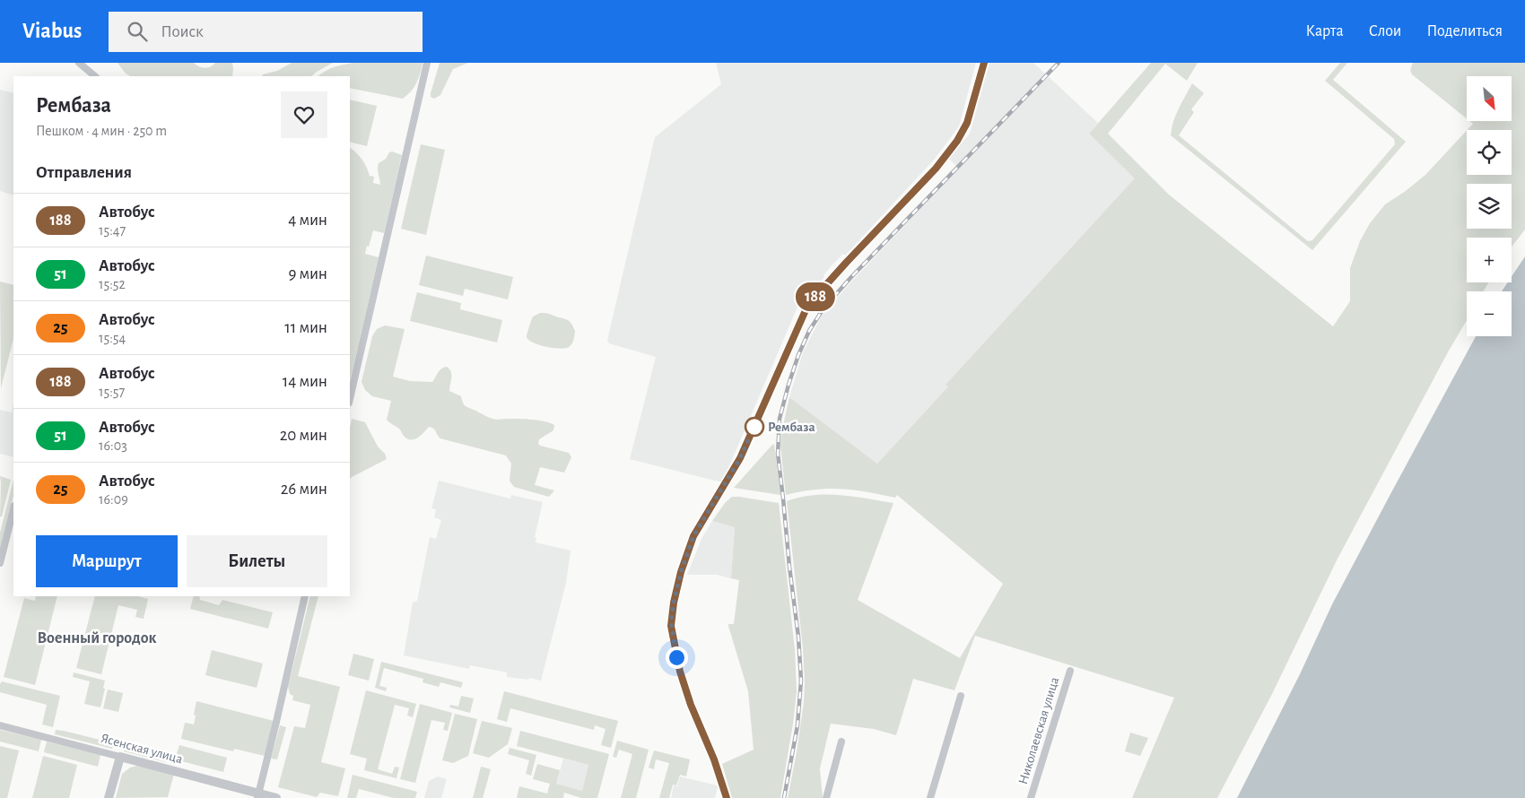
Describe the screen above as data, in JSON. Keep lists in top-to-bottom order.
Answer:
{
  "streets": {
    "street": ["Николаевская улица", "Ясенская улица"]
  },
  "districts": ["Военный городок"],
  "places": ["Рембаза"],
  "lines": ["bus line 188"],
  "north": "bottom right",
  "page": {
    "header": "Viabus",
    "search": "Поиск",
    "nav": ["Карта", "Слои", "Поделиться"],
    "on_map": "188",
    "map_buttons": ["+", "−"],
    "heading": [
      ["Рембаза", "Пешком · 4 мин · 250 m"],
      "Отправления"
    ],
    "list": [
      {
        "mark": "188",
        "name": "Автобус",
        "note": "15:47",
        "value": "4 мин"
      },
      {
        "mark": "51",
        "name": "Автобус",
        "note": "15:52",
        "value": "9 мин"
      },
      {
        "mark": "25",
        "name": "Автобус",
        "note": "15:54",
        "value": "11 мин"
      },
      {
        "mark": "188",
        "name": "Автобус",
        "note": "15:57",
        "value": "14 мин"
      },
      {
        "mark": "51",
        "name": "Автобус",
        "note": "16:03",
        "value": "20 мин"
      },
      {
        "mark": "25",
        "name": "Автобус",
        "note": "16:09",
        "value": "26 мин"
      }
    ],
    "buttons": ["Маршрут", "Билеты"]
  }
}
